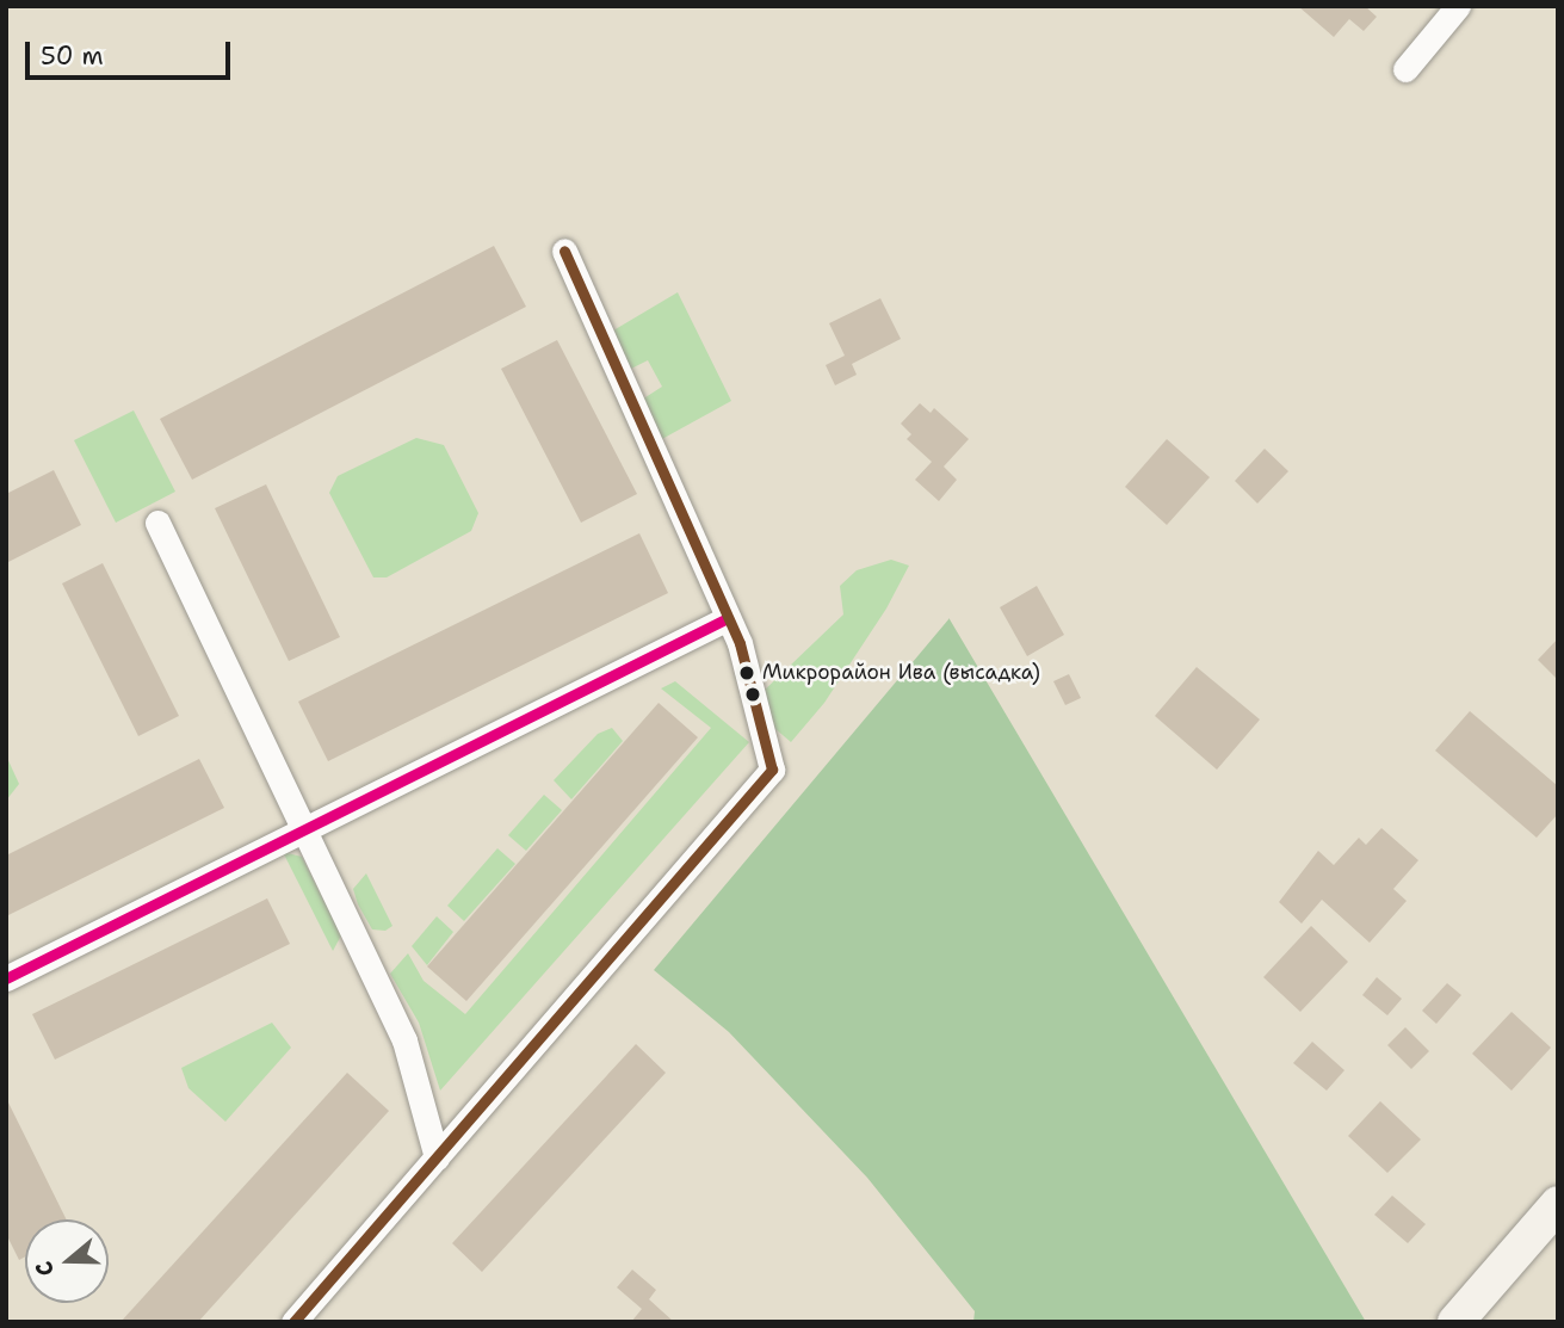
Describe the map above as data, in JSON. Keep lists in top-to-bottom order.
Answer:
{
  "places": ["Микрорайон Ива (высадка)"],
  "scale_bar": "50 m",
  "north": "left"
}
